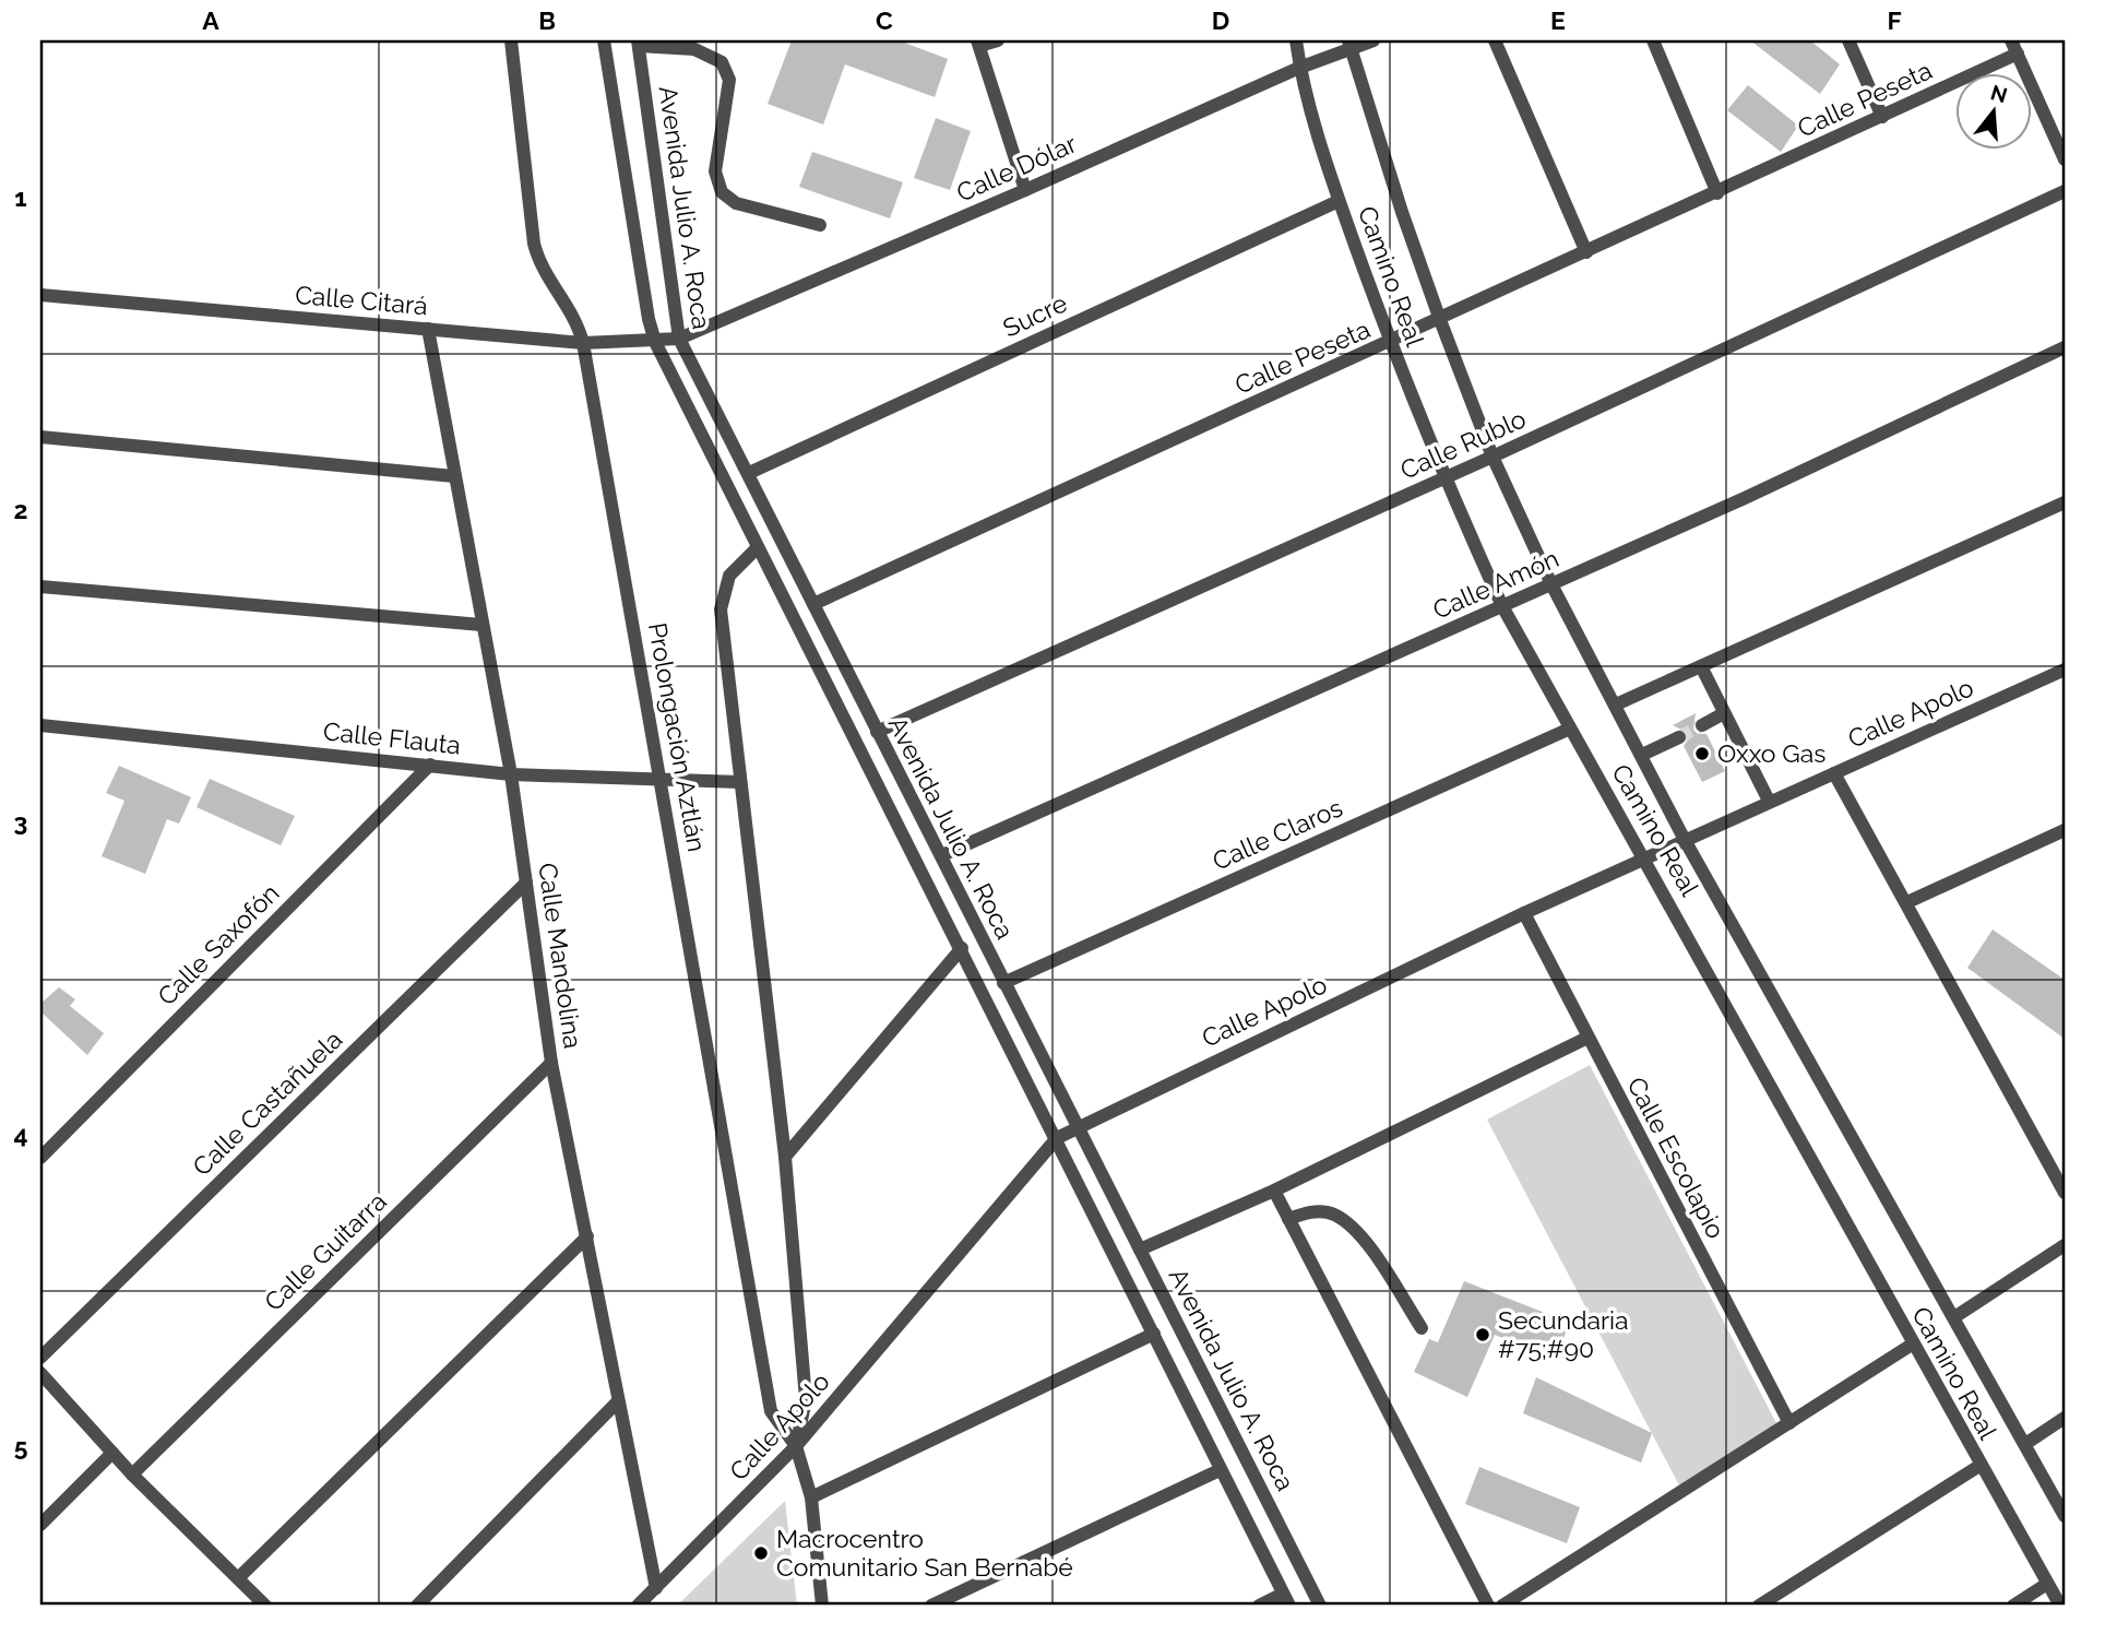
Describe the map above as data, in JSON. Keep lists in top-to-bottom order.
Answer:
{
  "streets": {
    "street": [
      "Calle Peseta",
      "Calle Dólar",
      "Avenida Julio A. Roca",
      "Camino Real",
      "Calle Citará",
      "Sucre",
      "Calle Rublo",
      "Calle Amón",
      "Calle Apolo",
      "Prolongación Aztlán",
      "Calle Flauta",
      "Calle Claros",
      "Calle Saxofón",
      "Calle Mandolina",
      "Calle Castañuela",
      "Calle Escolapio",
      "Calle Guitarra"
    ]
  },
  "crossings": [
    ["Calle Peseta", "Avenida Julio A. Roca"],
    ["Calle Peseta", "Camino Real"],
    ["Calle Dólar", "Avenida Julio A. Roca"],
    ["Calle Dólar", "Camino Real"],
    ["Calle Dólar", "Calle Citará"],
    ["Avenida Julio A. Roca", "Calle Citará"],
    ["Avenida Julio A. Roca", "Sucre"],
    ["Avenida Julio A. Roca", "Calle Rublo"],
    ["Avenida Julio A. Roca", "Calle Amón"],
    ["Avenida Julio A. Roca", "Calle Apolo"],
    ["Avenida Julio A. Roca", "Prolongación Aztlán"],
    ["Avenida Julio A. Roca", "Calle Claros"],
    ["Camino Real", "Sucre"],
    ["Camino Real", "Calle Rublo"],
    ["Camino Real", "Calle Amón"],
    ["Camino Real", "Calle Apolo"],
    ["Camino Real", "Calle Claros"],
    ["Calle Citará", "Prolongación Aztlán"],
    ["Calle Citará", "Calle Mandolina"],
    ["Calle Apolo", "Prolongación Aztlán"],
    ["Calle Apolo", "Calle Mandolina"],
    ["Calle Apolo", "Calle Escolapio"],
    ["Prolongación Aztlán", "Calle Flauta"],
    ["Calle Flauta", "Calle Saxofón"],
    ["Calle Flauta", "Calle Mandolina"],
    ["Calle Mandolina", "Calle Castañuela"],
    ["Calle Mandolina", "Calle Guitarra"]
  ],
  "places": ["Oxxo Gas", "Secundaria #75;#90", "Macrocentro Comunitario San Bernabé"],
  "north": "top",
  "grid": {
    "columns": [
      "A",
      "B",
      "C",
      "D",
      "E",
      "F"
    ],
    "rows": [
      "1",
      "2",
      "3",
      "4",
      "5"
    ]
  }
}
